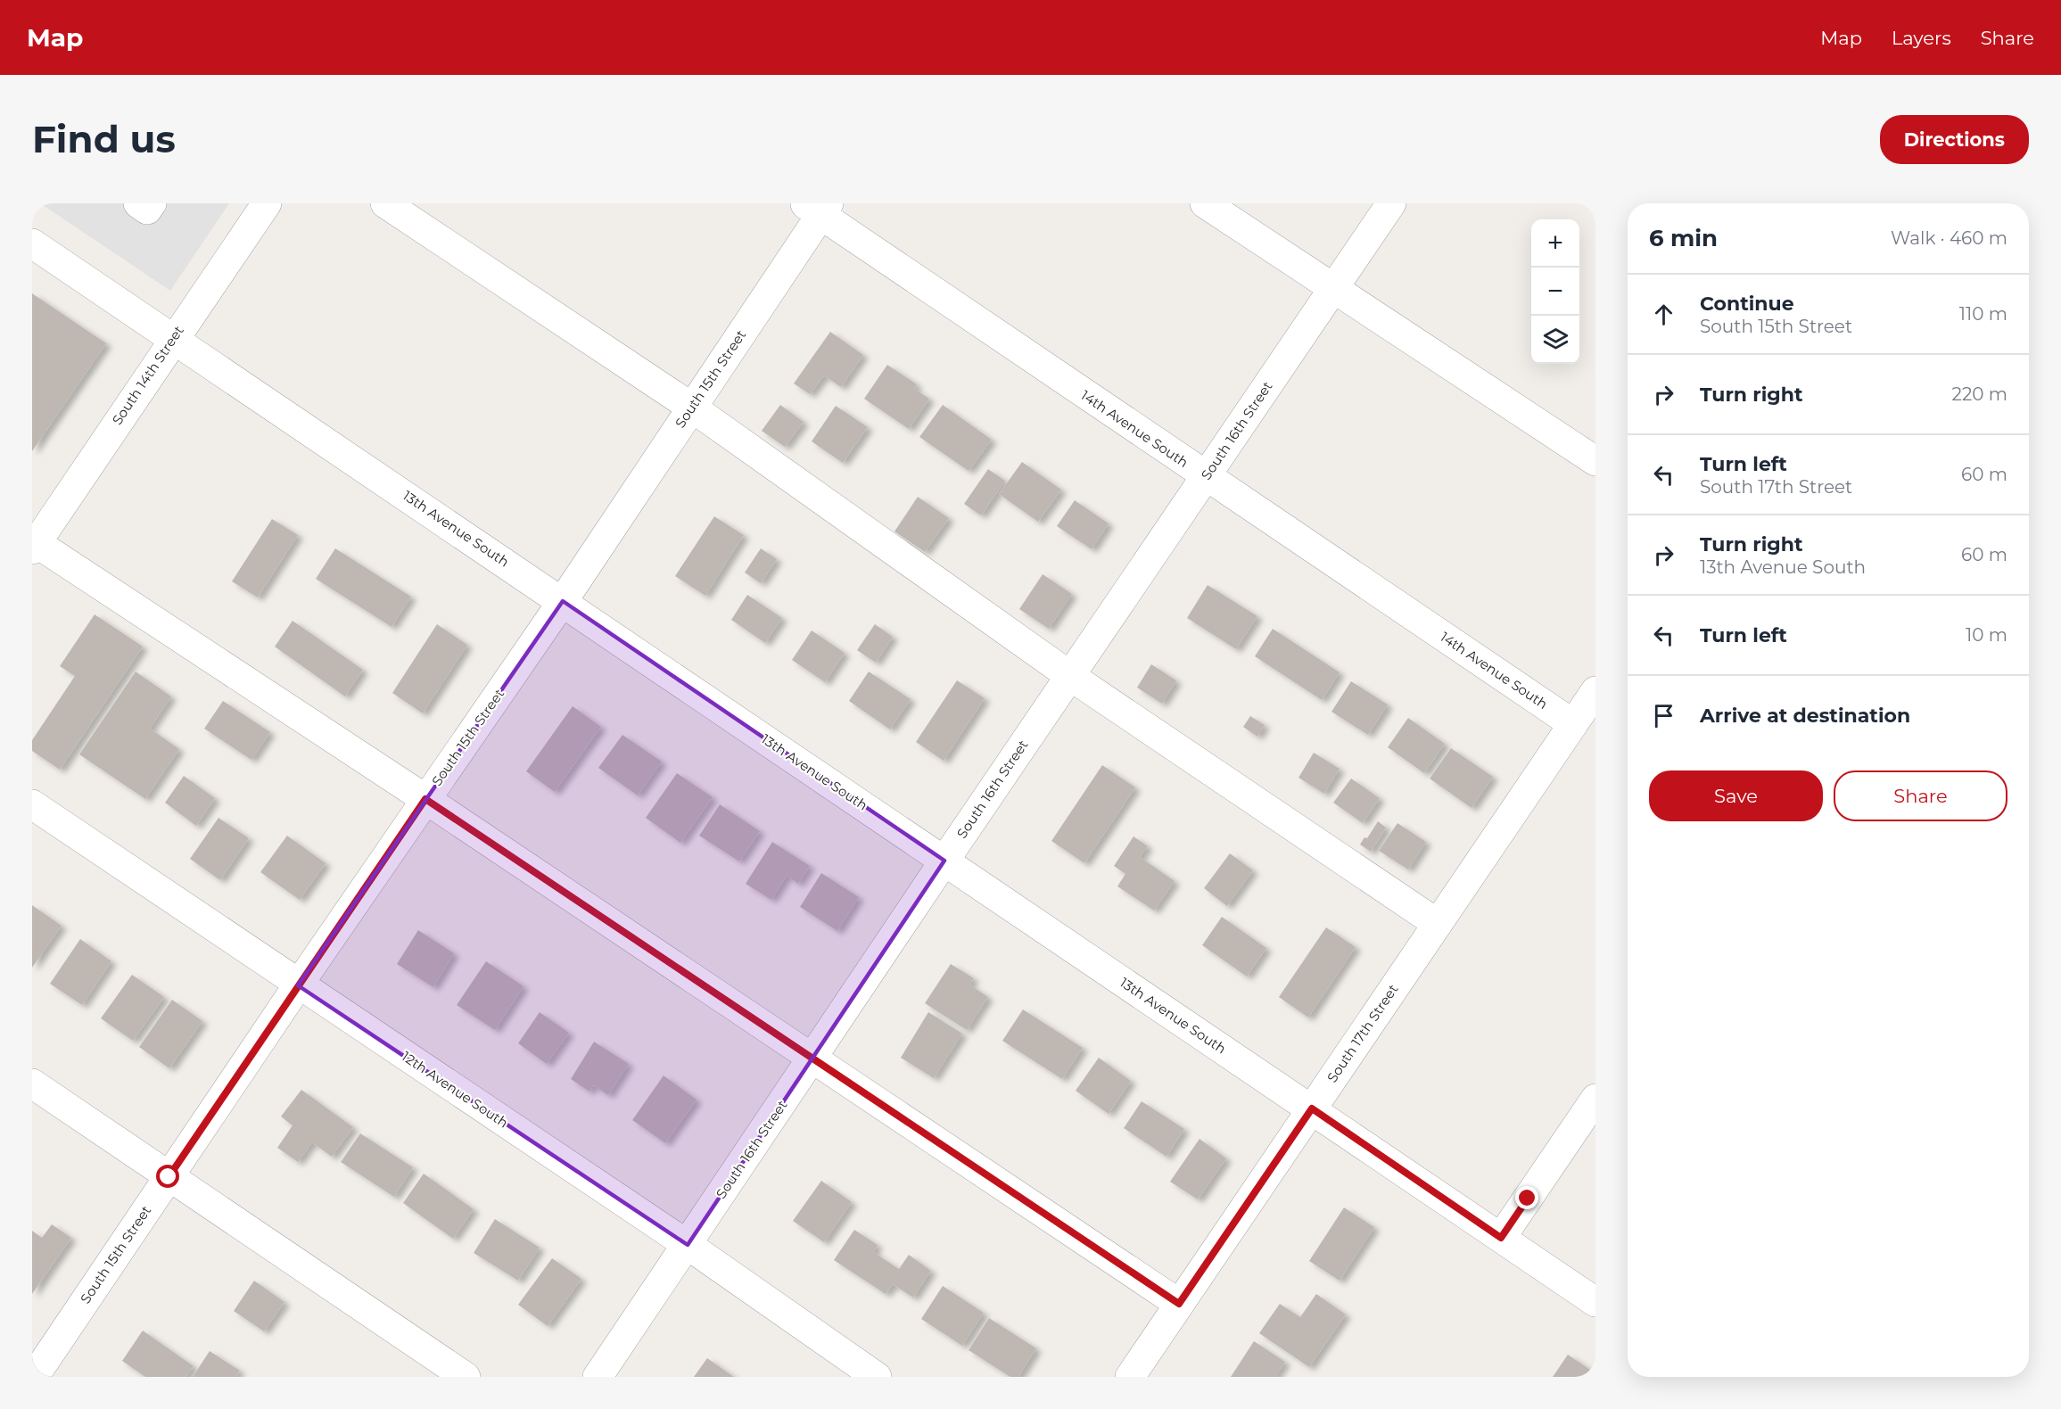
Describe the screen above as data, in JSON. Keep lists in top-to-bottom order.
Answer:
{
  "streets": {
    "street": [
      "South 14th Street",
      "South 15th Street",
      "14th Avenue South",
      "South 16th Street",
      "13th Avenue South",
      "South 17th Street",
      "12th Avenue South"
    ]
  },
  "crossings": [
    ["South 14th Street", "13th Avenue South"],
    ["South 15th Street", "14th Avenue South"],
    ["South 15th Street", "13th Avenue South"],
    ["South 15th Street", "12th Avenue South"],
    ["14th Avenue South", "South 16th Street"],
    ["14th Avenue South", "South 17th Street"],
    ["South 16th Street", "13th Avenue South"],
    ["South 16th Street", "12th Avenue South"],
    ["13th Avenue South", "South 17th Street"]
  ],
  "page": {
    "header": "Map",
    "nav": ["Map", "Layers", "Share"],
    "buttons": [
      "Directions",
      ["Save", "Share"]
    ],
    "title": "Find us",
    "heading": ["6 min", "Walk · 460 m"],
    "map_buttons": ["+", "−"],
    "list": [
      ["Continue", "South 15th Street", "110 m"],
      ["Turn right", "220 m"],
      ["Turn left", "South 17th Street", "60 m"],
      ["Turn right", "13th Avenue South", "60 m"],
      ["Turn left", "10 m"],
      "Arrive at destination"
    ]
  }
}
